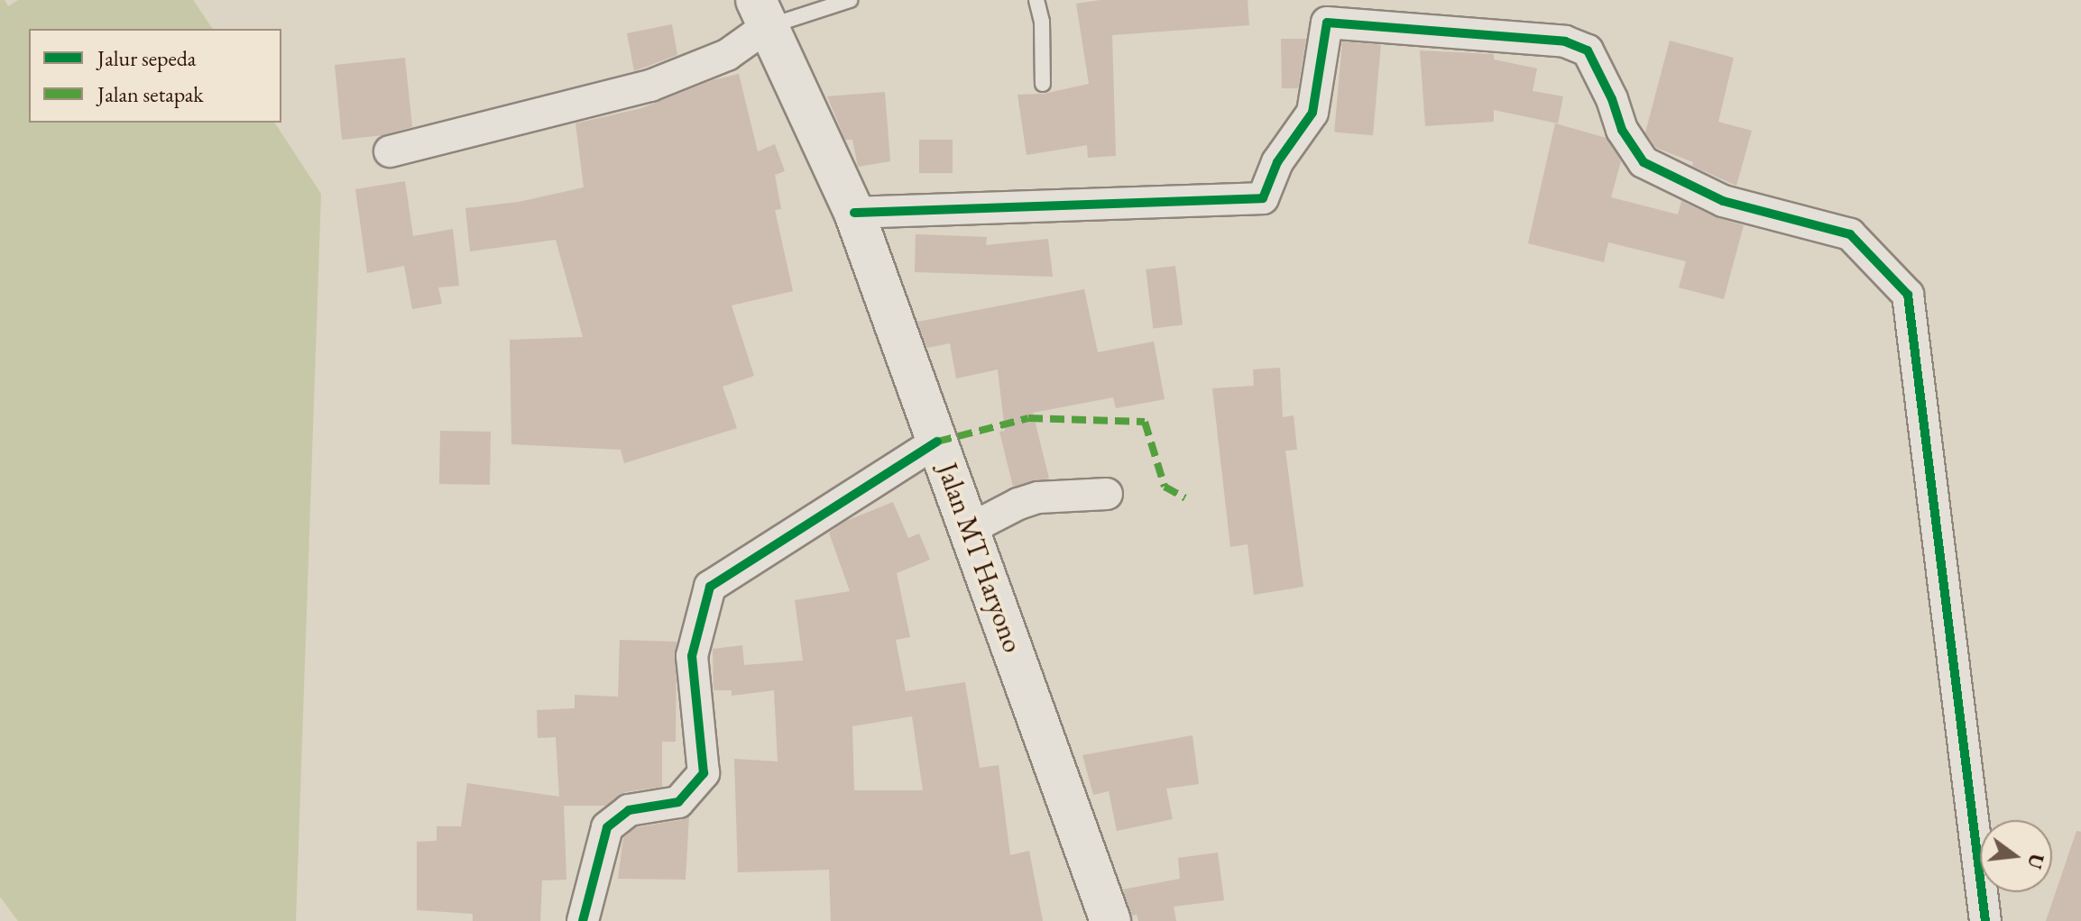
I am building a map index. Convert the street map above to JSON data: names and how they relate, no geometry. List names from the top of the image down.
{
  "streets": {
    "main road": ["Jalan MT Haryono"]
  },
  "legend": ["Jalur sepeda", "Jalan setapak"],
  "north": "right"
}
